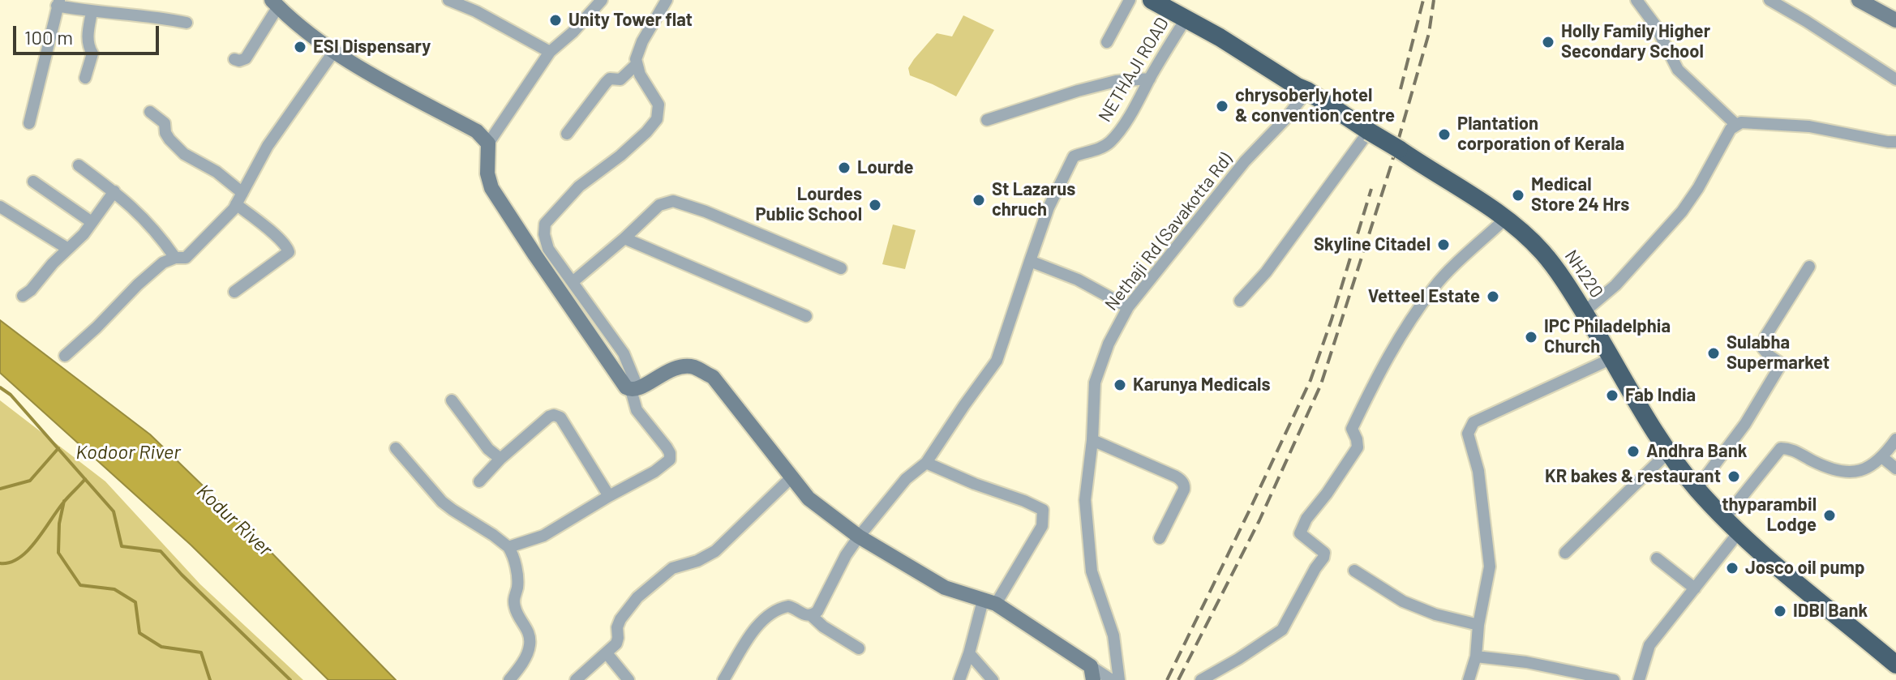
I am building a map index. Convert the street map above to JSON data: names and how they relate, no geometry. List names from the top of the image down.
{
  "streets": {
    "highway": ["NH220"],
    "street": ["NETHAJI ROAD", "Nethaji Rd (Savakotta Rd)"]
  },
  "crossings": [
    ["NETHAJI ROAD", "NH220"],
    ["Nethaji Rd (Savakotta Rd)", "NH220"]
  ],
  "water": ["Kodoor River", "Kodur River"],
  "places": [
    "Unity Tower flat",
    "Holly Family Higher Secondary School",
    "ESI Dispensary",
    "chrysoberly hotel & convention centre",
    "Plantation corporation of Kerala",
    "Lourde",
    "Medical Store 24 Hrs",
    "St Lazarus chruch",
    "Lourdes Public School",
    "Skyline Citadel",
    "Vetteel Estate",
    "IPC Philadelphia Church",
    "Sulabha Supermarket",
    "Karunya Medicals",
    "Fab India",
    "Andhra Bank",
    "KR bakes & restaurant",
    "thyparambil Lodge",
    "Josco oil pump",
    "IDBI Bank"
  ],
  "scale_bar": "100 m"
}
